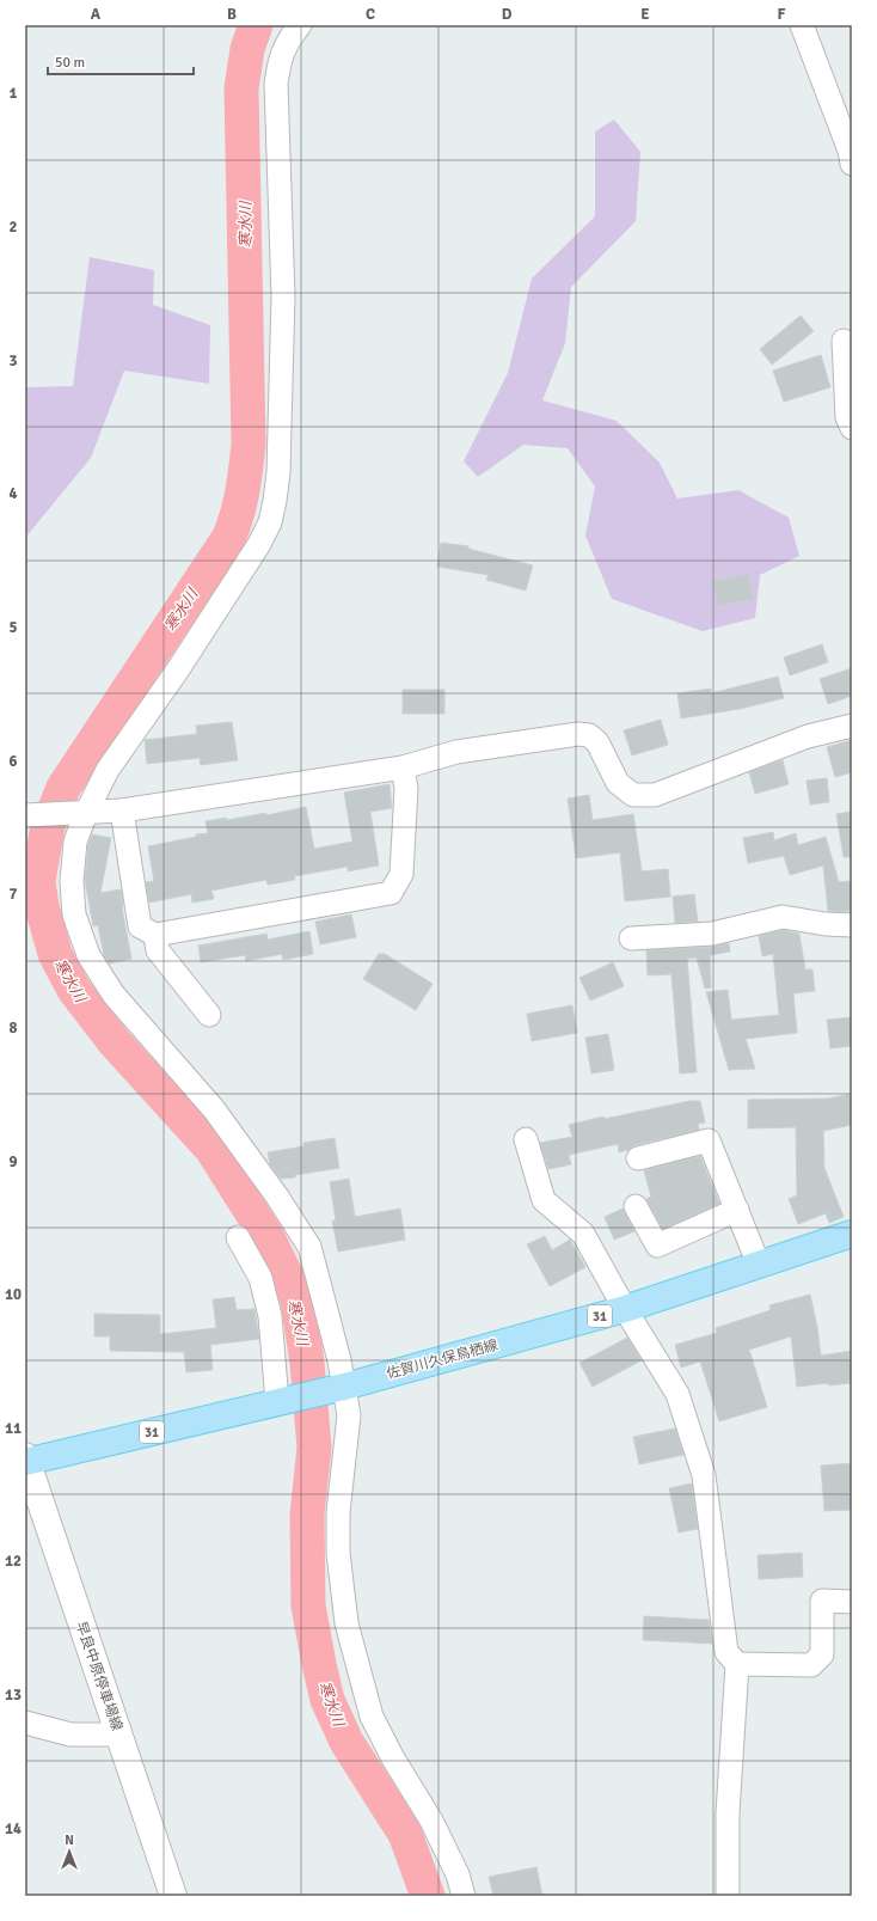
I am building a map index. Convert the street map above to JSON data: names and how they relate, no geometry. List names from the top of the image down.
{
  "streets": {
    "main road": ["31", "佐賀川久保鳥栖線", "早良中原停車場線"]
  },
  "crossings": [
    ["佐賀川久保鳥栖線", "早良中原停車場線"]
  ],
  "water": ["寒水川"],
  "scale_bar": "50 m",
  "north": "top",
  "grid": {
    "columns": [
      "A",
      "B",
      "C",
      "D",
      "E",
      "F"
    ],
    "rows": [
      "1",
      "2",
      "3",
      "4",
      "5",
      "6",
      "7",
      "8",
      "9",
      "10",
      "11",
      "12",
      "13",
      "14"
    ]
  }
}
